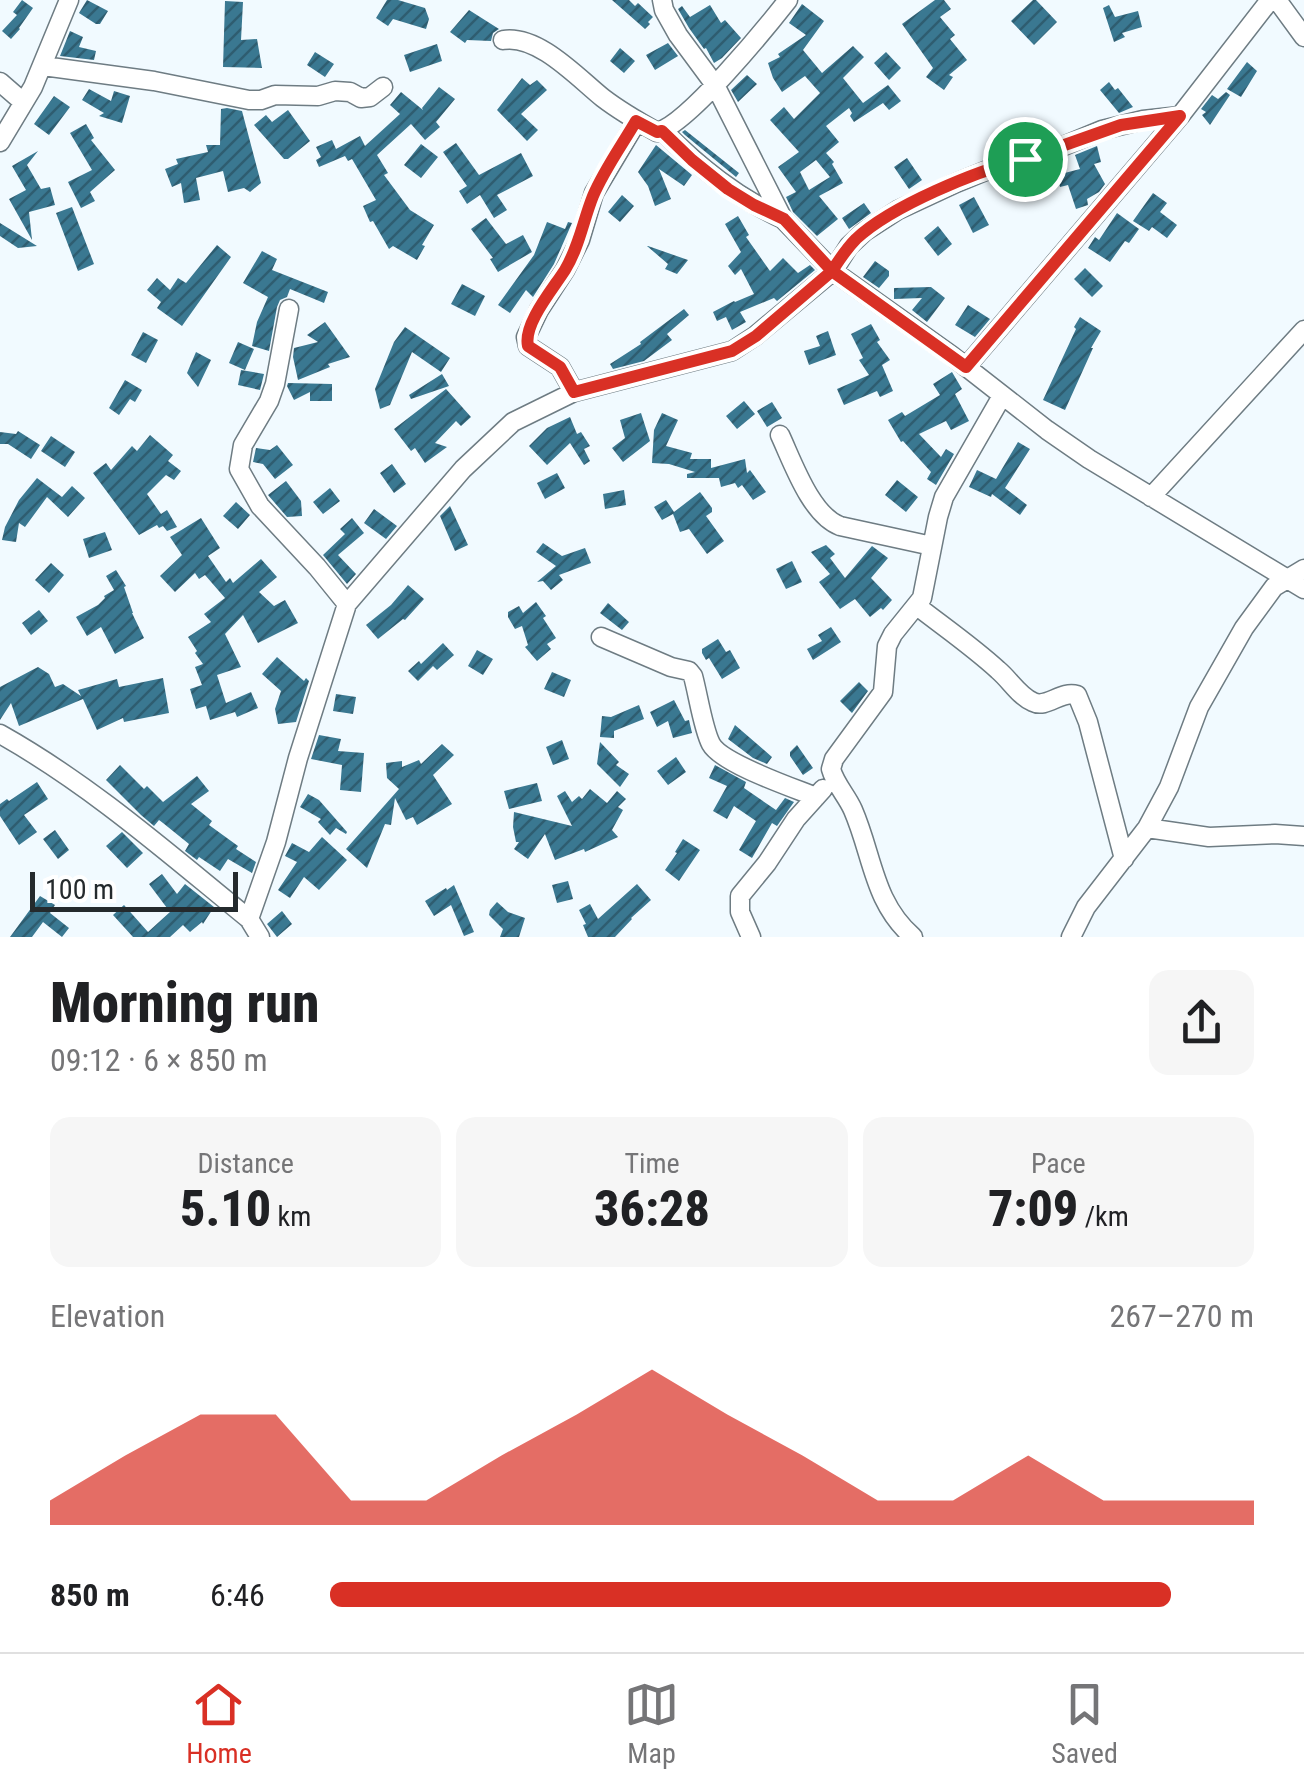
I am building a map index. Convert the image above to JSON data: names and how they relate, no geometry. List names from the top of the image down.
{
  "scale_bar": "100 m",
  "page": {
    "scale": "100 m",
    "heading": ["Morning run", "09:12 · 6 × 850 m"],
    "stats": [
      ["Distance", "5.10 km"],
      ["Time", "36:28"],
      ["Pace", "7:09 /km"]
    ],
    "chart": ["Elevation", "267–270 m"],
    "list": [
      {
        "name": "850 m",
        "note": "6:46"
      }
    ],
    "tabs": ["Home", "Map", "Saved"]
  }
}
